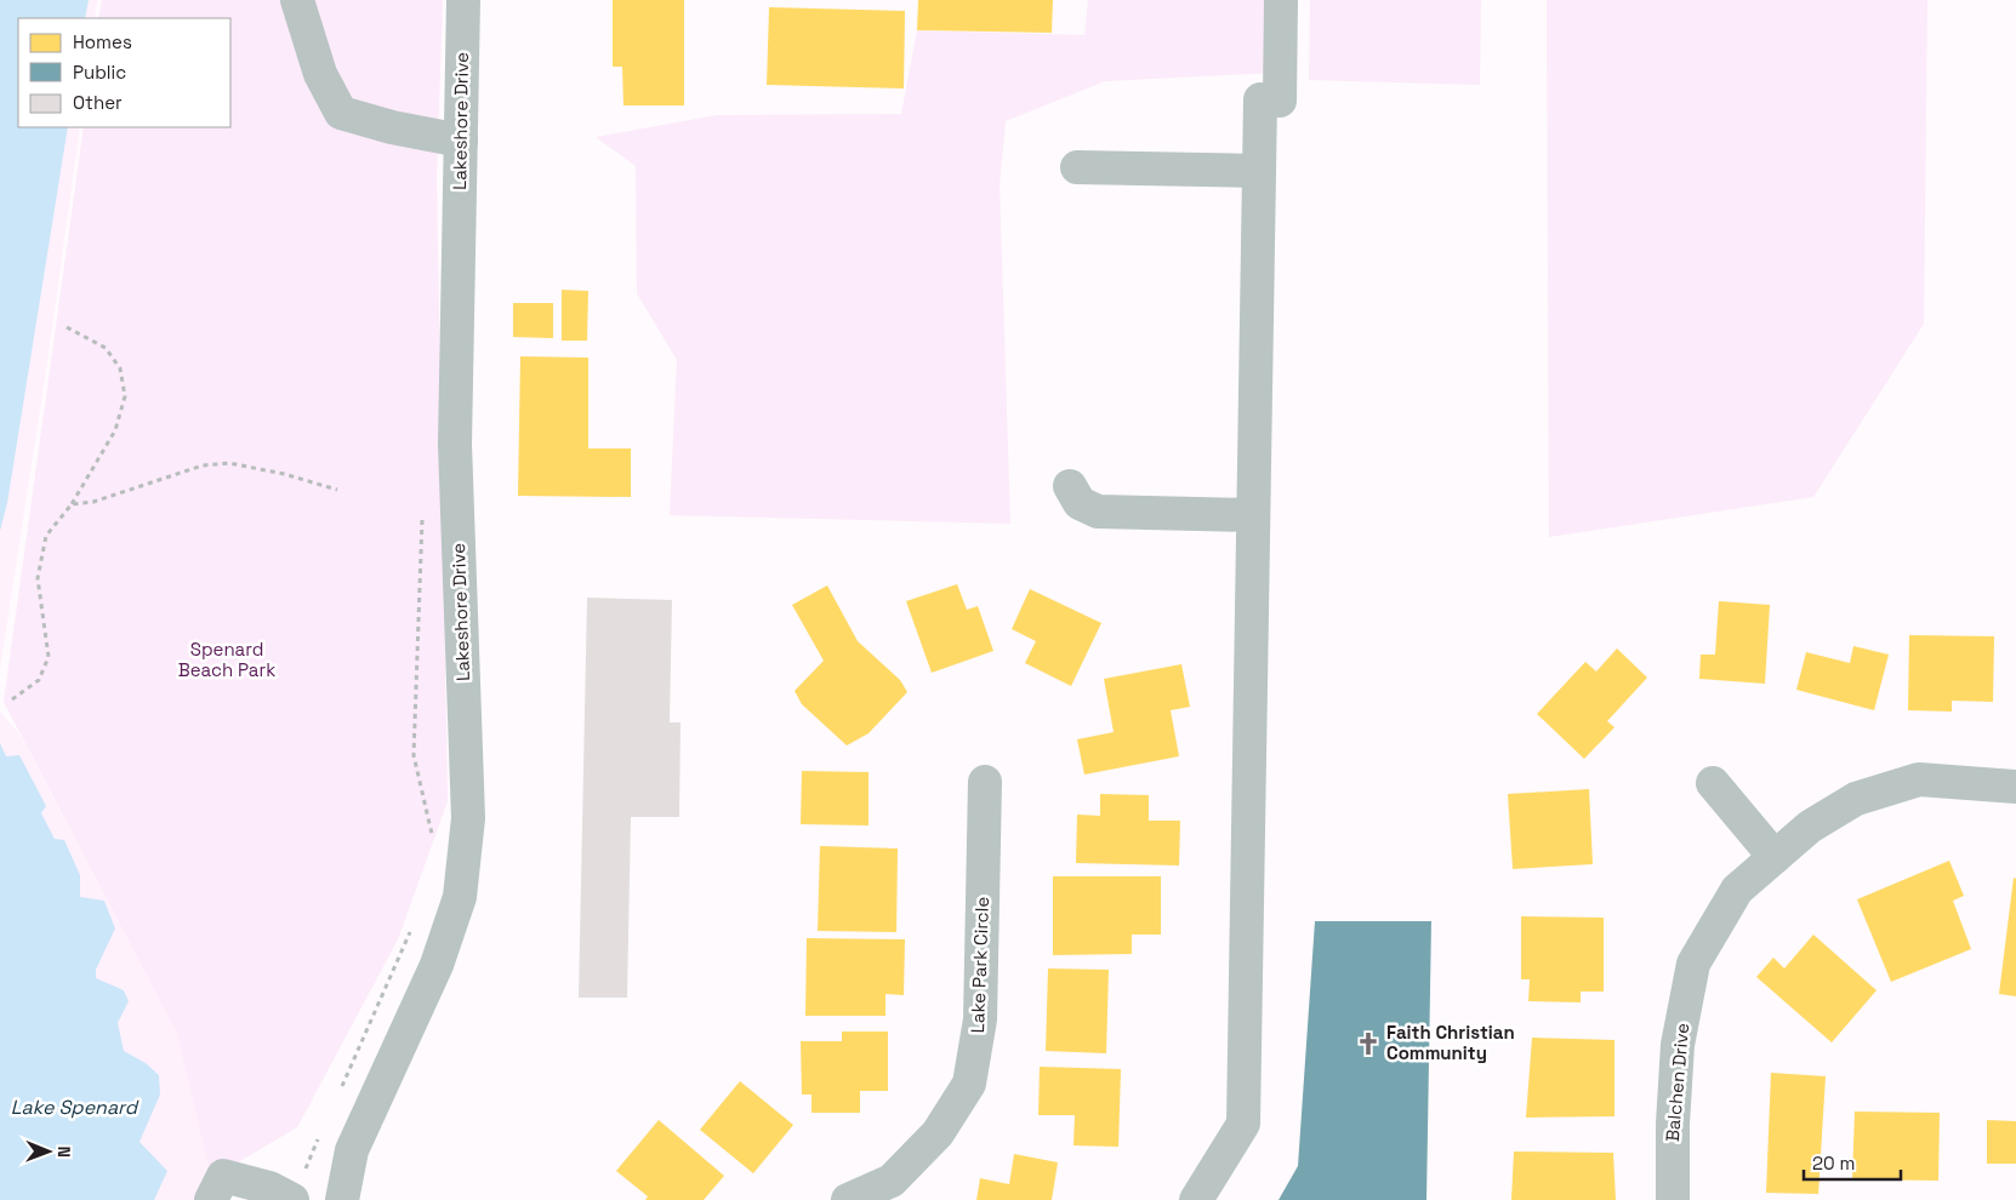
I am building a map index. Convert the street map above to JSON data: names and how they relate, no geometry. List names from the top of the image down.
{
  "streets": {
    "street": ["Lakeshore Drive", "Lake Park Circle", "Balchen Drive"]
  },
  "water": ["Lake Spenard"],
  "parks": ["Spenard Beach Park"],
  "places": {
    "church": ["Faith Christian Community"]
  },
  "legend": ["Homes", "Public", "Other"],
  "scale_bar": "20 m",
  "north": "right"
}
